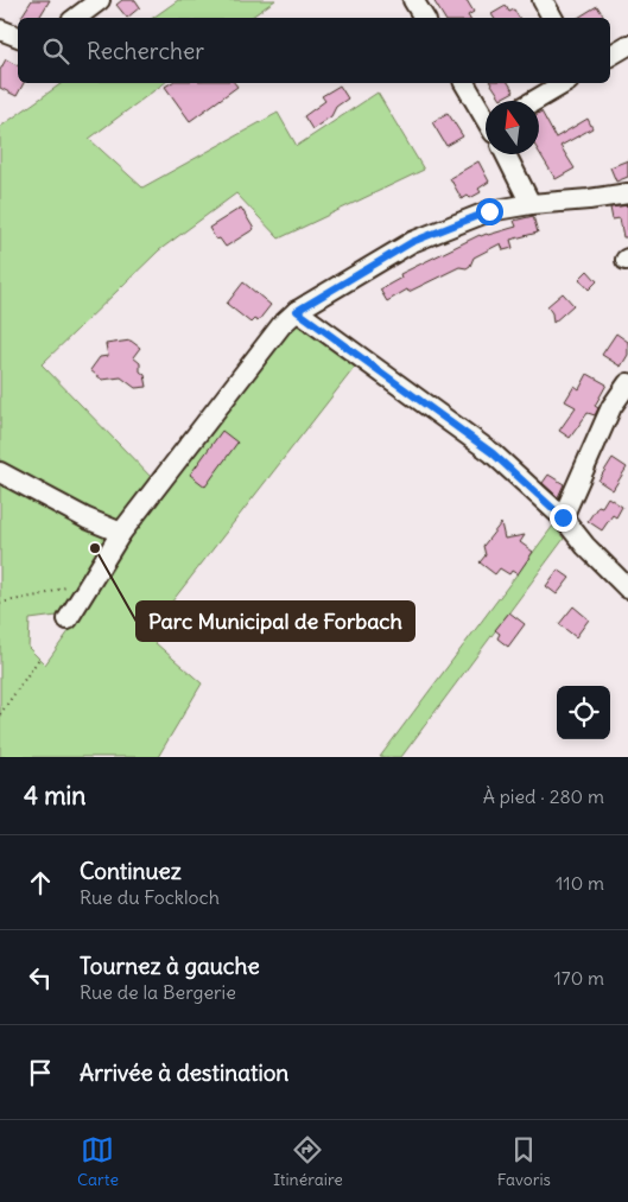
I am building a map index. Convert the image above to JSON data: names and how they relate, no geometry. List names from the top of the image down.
{
  "places": ["Parc Municipal de Forbach"],
  "north": "top",
  "page": {
    "search": "Rechercher",
    "heading": ["4 min", "À pied · 280 m"],
    "list": [
      ["Continuez", "Rue du Fockloch", "110 m"],
      ["Tournez à gauche", "Rue de la Bergerie", "170 m"],
      "Arrivée à destination"
    ],
    "nav": ["Carte", "Itinéraire", "Favoris"]
  }
}
